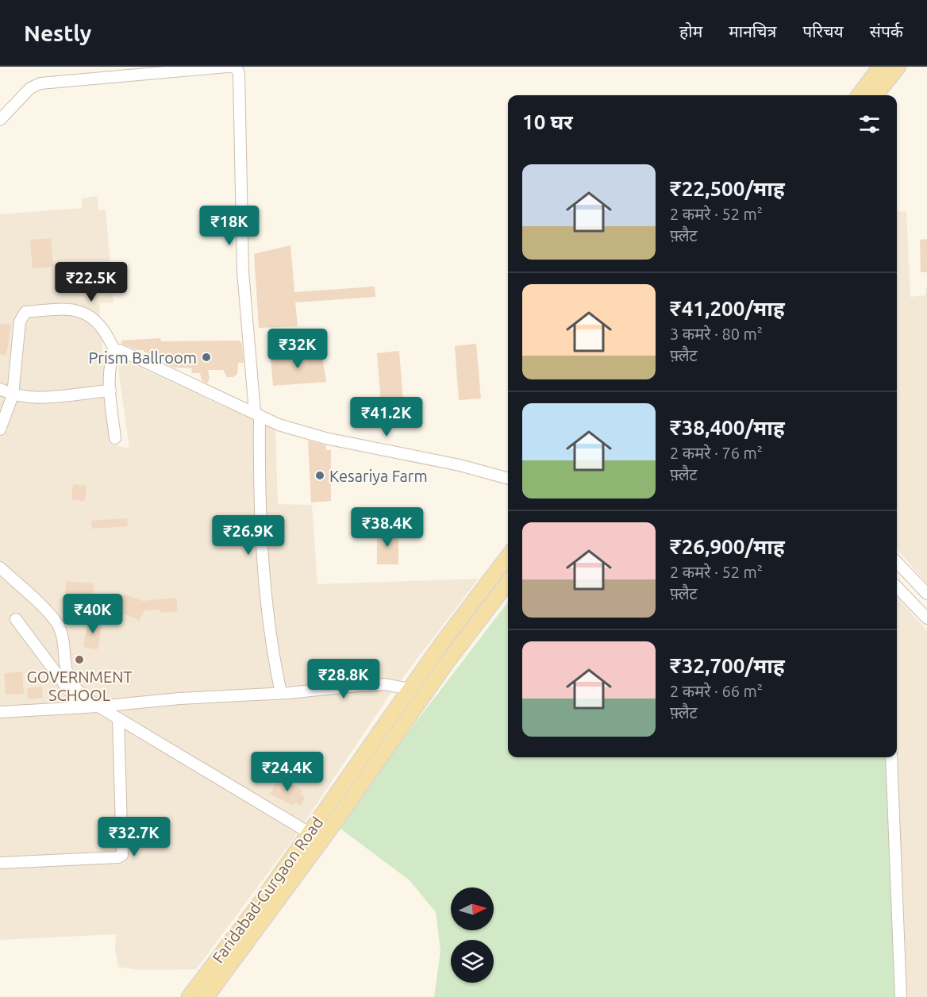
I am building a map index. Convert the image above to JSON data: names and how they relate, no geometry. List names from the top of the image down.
{
  "streets": {
    "main road": ["Faridabad-Gurgaon Road"]
  },
  "places": ["Prism Ballroom", "Kesariya Farm", "GOVERNMENT SCHOOL"],
  "north": "right",
  "page": {
    "header": "Nestly",
    "nav": [
      "होम",
      "मानचित्र",
      "परिचय",
      "संपर्क"
    ],
    "heading": "10 घर",
    "list": [
      {
        "name": "₹22,500/माह",
        "note": "2 कमरे · 52 m² · फ़्लैट"
      },
      {
        "name": "₹41,200/माह",
        "note": "3 कमरे · 80 m² · फ़्लैट"
      },
      {
        "name": "₹38,400/माह",
        "note": "2 कमरे · 76 m² · फ़्लैट"
      },
      {
        "name": "₹26,900/माह",
        "note": "2 कमरे · 52 m² · फ़्लैट"
      },
      {
        "name": "₹32,700/माह",
        "note": "2 कमरे · 66 m² · फ़्लैट"
      }
    ],
    "price": [
      "₹18K",
      "₹22.5K",
      "₹32K",
      "₹41.2K",
      "₹38.4K",
      "₹26.9K",
      "₹40K",
      "₹28.8K",
      "₹24.4K",
      "₹32.7K"
    ]
  }
}
